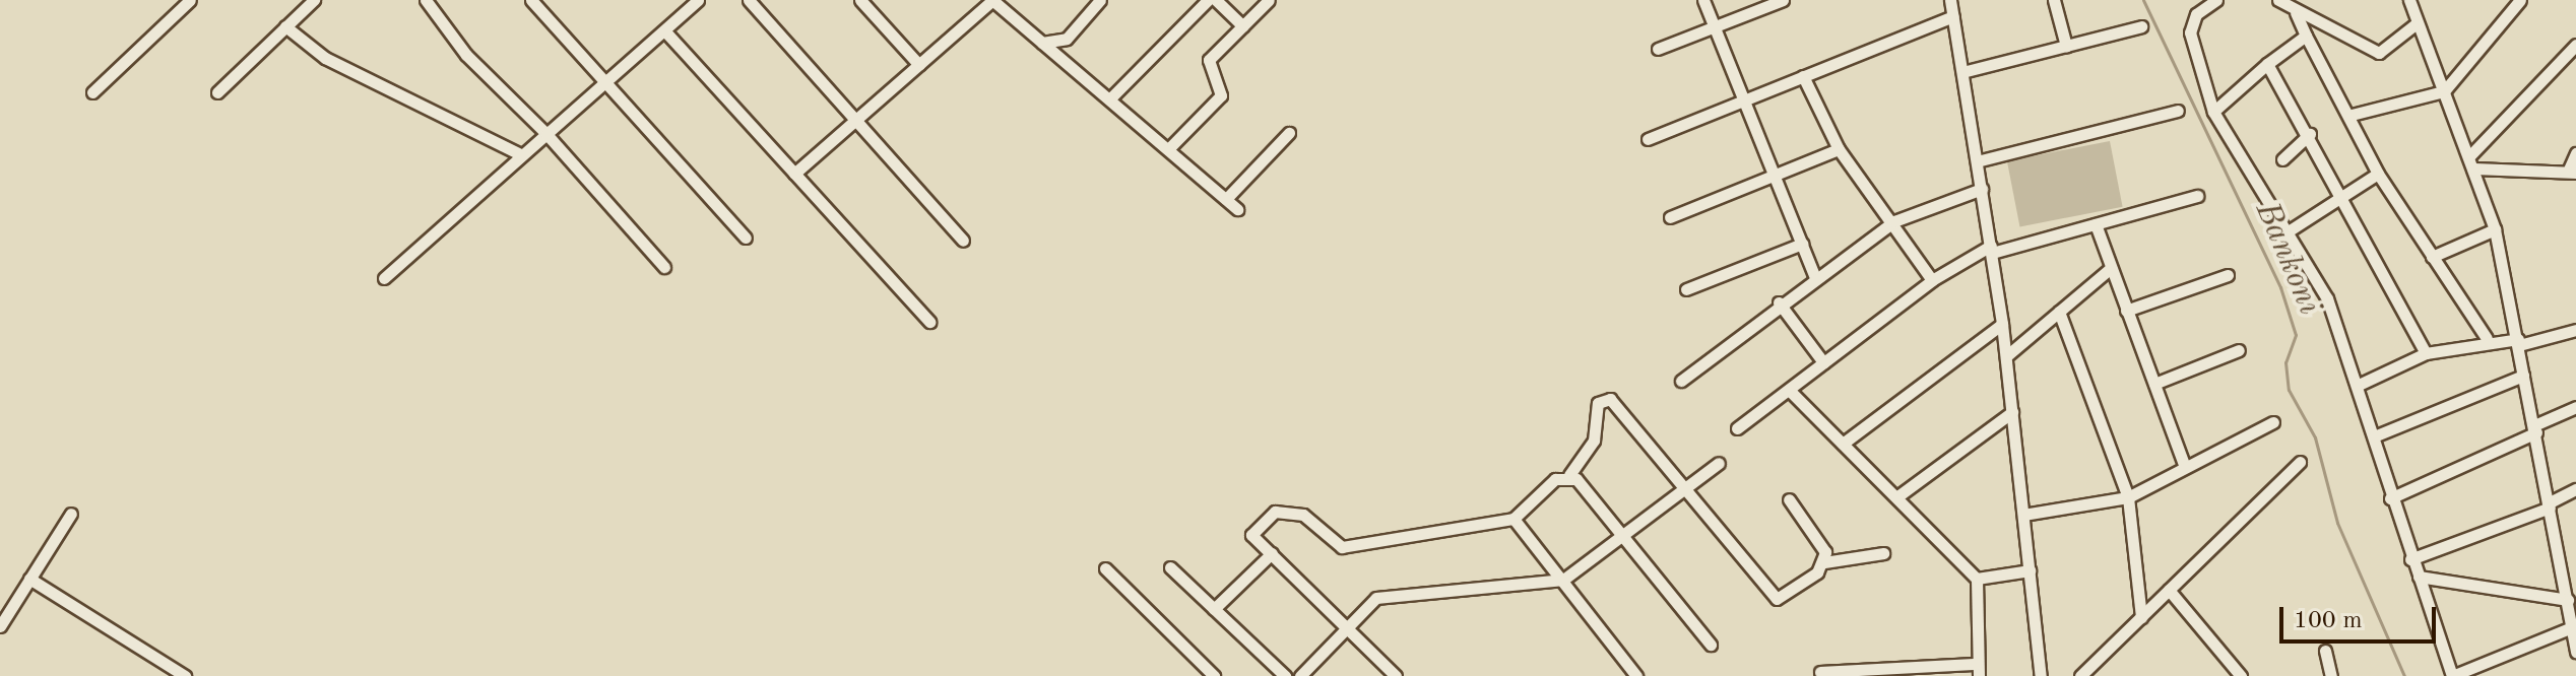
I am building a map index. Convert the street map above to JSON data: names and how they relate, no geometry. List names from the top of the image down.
{
  "water": ["Bankoni"],
  "scale_bar": "100 m"
}
